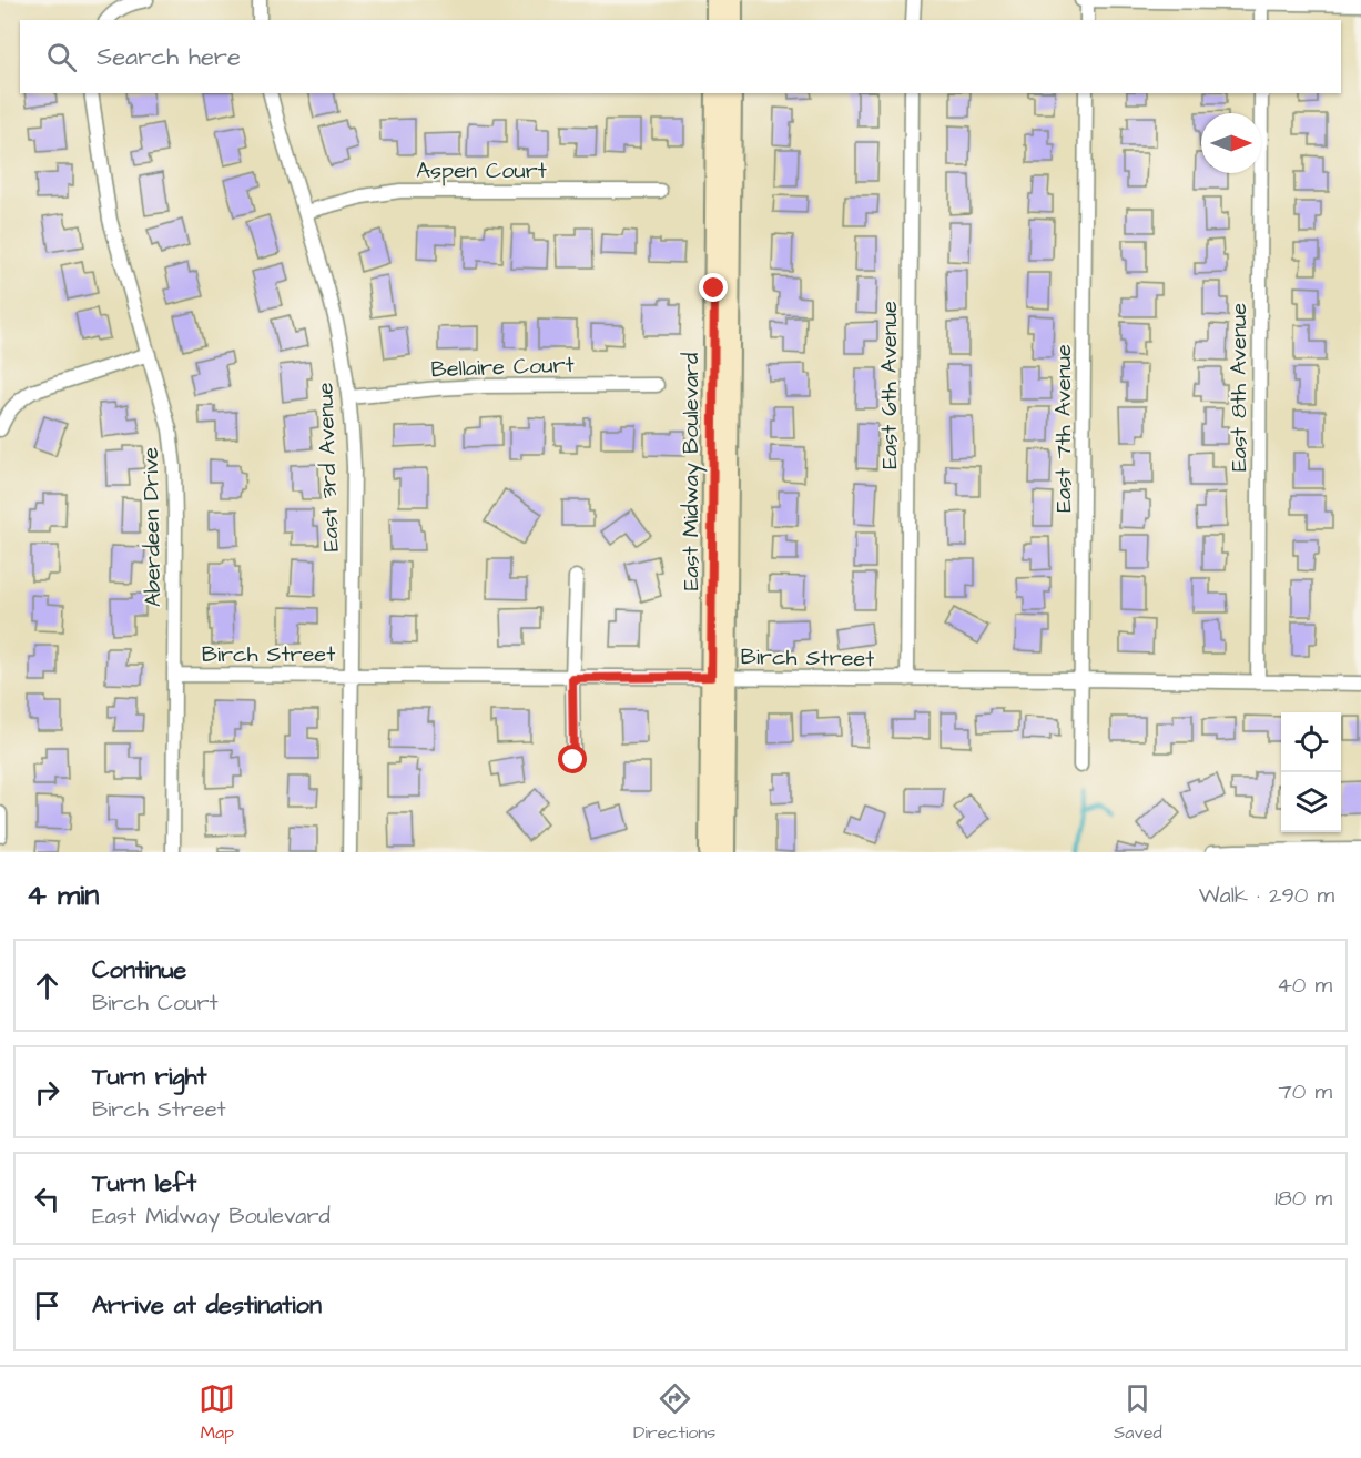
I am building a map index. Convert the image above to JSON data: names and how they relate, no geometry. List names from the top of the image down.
{
  "streets": {
    "main road": ["East Midway Boulevard"],
    "street": [
      "Aspen Court",
      "Bellaire Court",
      "East 6th Avenue",
      "East 8th Avenue",
      "East 7th Avenue",
      "East 3rd Avenue",
      "Aberdeen Drive",
      "Birch Street"
    ]
  },
  "crossings": [
    ["Aspen Court", "East 3rd Avenue"],
    ["Bellaire Court", "East 3rd Avenue"],
    ["East 6th Avenue", "Birch Street"],
    ["East 8th Avenue", "Birch Street"],
    ["East 7th Avenue", "Birch Street"],
    ["East 3rd Avenue", "Birch Street"],
    ["East Midway Boulevard", "Birch Street"],
    ["Aberdeen Drive", "Birch Street"]
  ],
  "north": "right",
  "page": {
    "search": "Search here",
    "heading": ["4 min", "Walk · 290 m"],
    "list": [
      ["Continue", "Birch Court", "40 m"],
      ["Turn right", "Birch Street", "70 m"],
      ["Turn left", "East Midway Boulevard", "180 m"],
      "Arrive at destination"
    ],
    "nav": ["Map", "Directions", "Saved"]
  }
}
